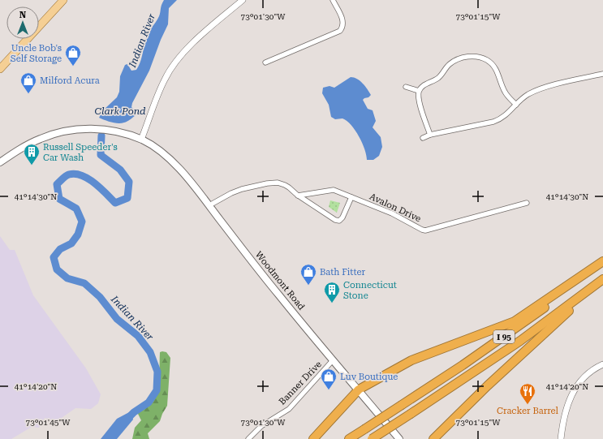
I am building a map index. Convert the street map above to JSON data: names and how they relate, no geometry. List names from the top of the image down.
{
  "streets": {
    "highway": ["I 95"],
    "main road": ["Woodmont Road"],
    "street": ["Avalon Drive", "Banner Drive"]
  },
  "crossings": [
    ["Woodmont Road", "Banner Drive"]
  ],
  "water": ["Indian River", "Clark Pond"],
  "places": {
    "shop": [
      "Uncle Bob's Self Storage",
      "Milford Acura",
      "Bath Fitter",
      "Luv Boutique"
    ],
    "building": ["Russell Speeder's Car Wash", "Connecticut Stone"],
    "restaurant": ["Cracker Barrel"]
  },
  "north": "top",
  "coordinates": [
    "73°01'30\"W",
    "73°01'15\"W",
    "41°14'30\"N",
    "41°14'20\"N",
    "73°01'45\"W"
  ]
}
